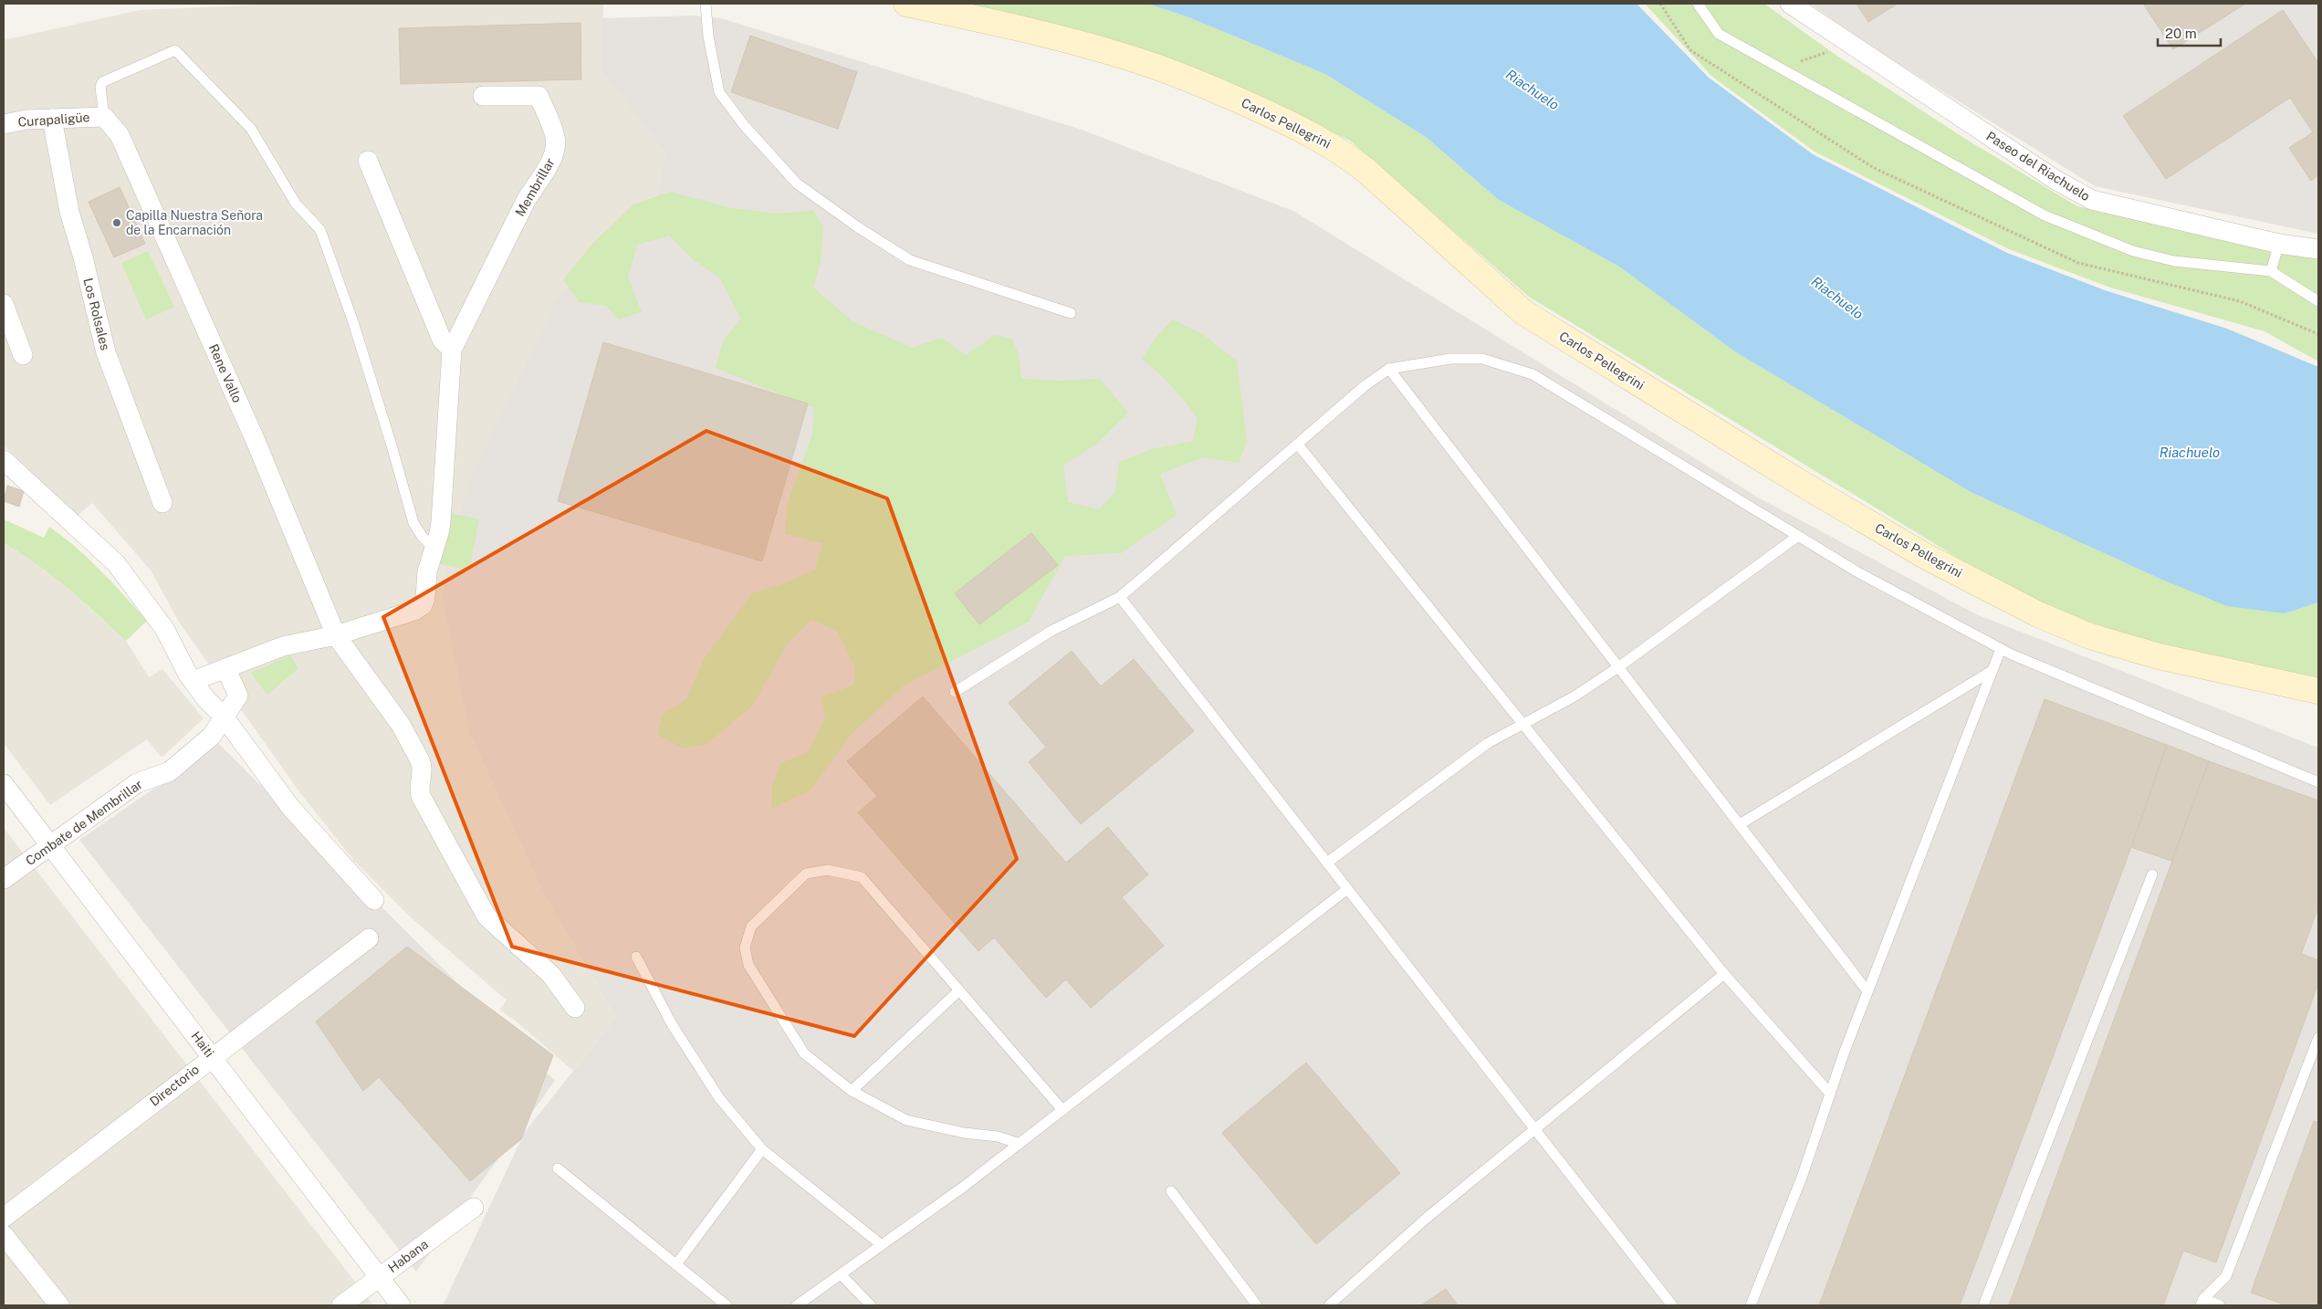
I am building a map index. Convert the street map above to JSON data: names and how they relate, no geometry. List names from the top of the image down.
{
  "streets": {
    "street": [
      "Curapaligüe",
      "Carlos Pellegrini",
      "Paseo del Riachuelo",
      "Membrillar",
      "Los Rolsales",
      "Rene Vallo",
      "Combate de Membrillar",
      "Haiti",
      "Directorio",
      "Habana"
    ]
  },
  "crossings": [
    ["Curapaligüe", "Los Rolsales"],
    ["Curapaligüe", "Rene Vallo"],
    ["Combate de Membrillar", "Haiti"],
    ["Haiti", "Directorio"],
    ["Haiti", "Habana"]
  ],
  "water": ["Riachuelo"],
  "places": ["Capilla Nuestra Señora de la Encarnación"],
  "scale_bar": "20 m"
}
